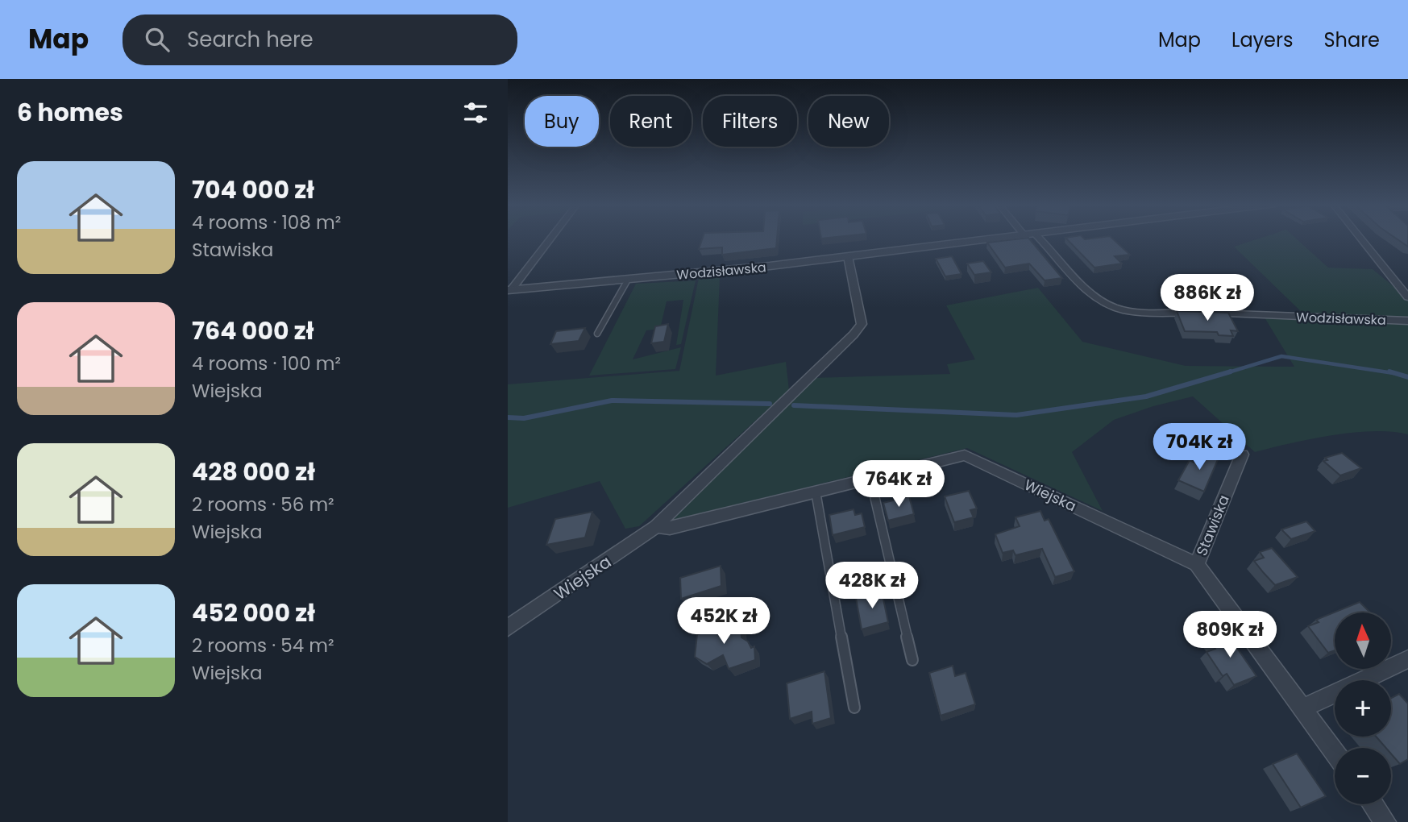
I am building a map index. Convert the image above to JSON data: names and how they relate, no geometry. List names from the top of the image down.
{
  "streets": {
    "street": ["Wodzisławska", "Wiejska", "Stawiska"]
  },
  "crossings": [
    ["Wodzisławska", "Wiejska"],
    ["Wiejska", "Stawiska"]
  ],
  "north": "top",
  "page": {
    "header": "Map",
    "search": "Search here",
    "nav": ["Map", "Layers", "Share"],
    "heading": "6 homes",
    "chip": [
      "Buy",
      "Rent",
      "Filters",
      "New"
    ],
    "list": [
      {
        "name": "704 000 zł",
        "note": "4 rooms · 108 m² · Stawiska"
      },
      {
        "name": "764 000 zł",
        "note": "4 rooms · 100 m² · Wiejska"
      },
      {
        "name": "428 000 zł",
        "note": "2 rooms · 56 m² · Wiejska"
      },
      {
        "name": "452 000 zł",
        "note": "2 rooms · 54 m² · Wiejska"
      }
    ],
    "price": [
      "886K zł",
      "704K zł",
      "764K zł",
      "428K zł",
      "452K zł",
      "809K zł"
    ],
    "map_buttons": ["+", "−"]
  }
}
